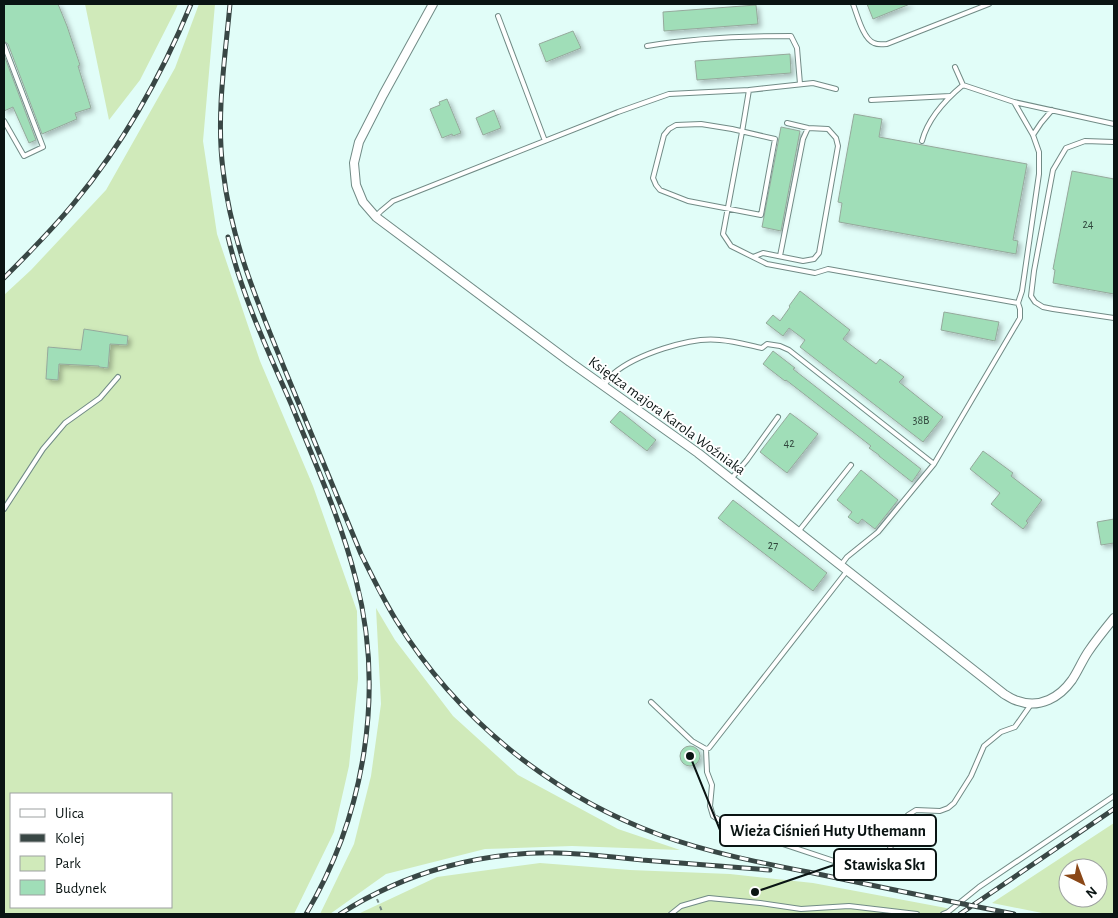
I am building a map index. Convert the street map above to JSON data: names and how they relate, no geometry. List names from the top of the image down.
{
  "streets": {
    "street": ["Księdza majora Karola Woźniaka"]
  },
  "places": ["Wieża Ciśnień Huty Uthemann", "Stawiska Sk1"],
  "house_numbers": [
    "24",
    "38B",
    "42",
    "27"
  ],
  "legend": [
    "Ulica",
    "Kolej",
    "Park",
    "Budynek"
  ],
  "north": "bottom right"
}
